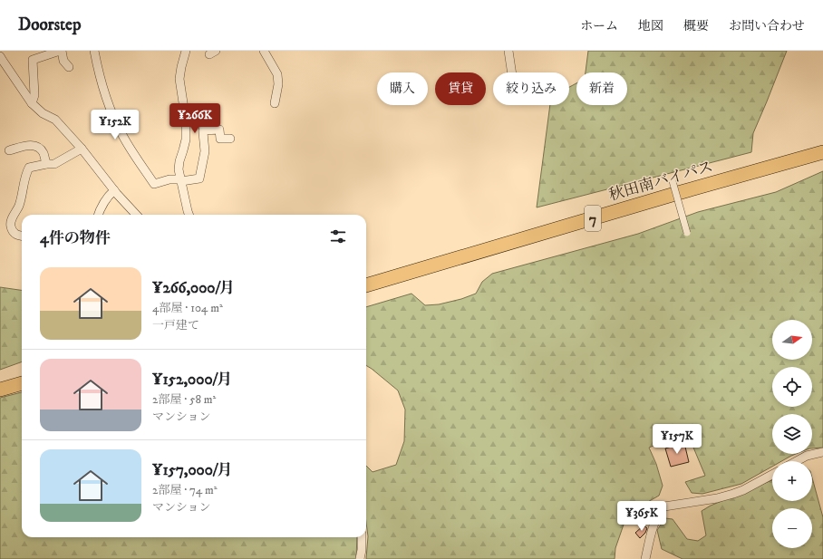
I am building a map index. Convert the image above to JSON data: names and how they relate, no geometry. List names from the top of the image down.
{
  "streets": {
    "highway": ["秋田南バイパス", "7"]
  },
  "north": "right",
  "page": {
    "header": "Doorstep",
    "nav": [
      "ホーム",
      "地図",
      "概要",
      "お問い合わせ"
    ],
    "chip": [
      "購入",
      "賃貸",
      "絞り込み",
      "新着"
    ],
    "price": [
      "¥266K",
      "¥152K",
      "¥157K",
      "¥365K"
    ],
    "heading": "4件の物件",
    "list": [
      {
        "name": "¥266,000/月",
        "note": "4部屋 · 104 m² · 一戸建て"
      },
      {
        "name": "¥152,000/月",
        "note": "2部屋 · 58 m² · マンション"
      },
      {
        "name": "¥157,000/月",
        "note": "2部屋 · 74 m² · マンション"
      }
    ],
    "map_buttons": ["+", "−"]
  }
}
